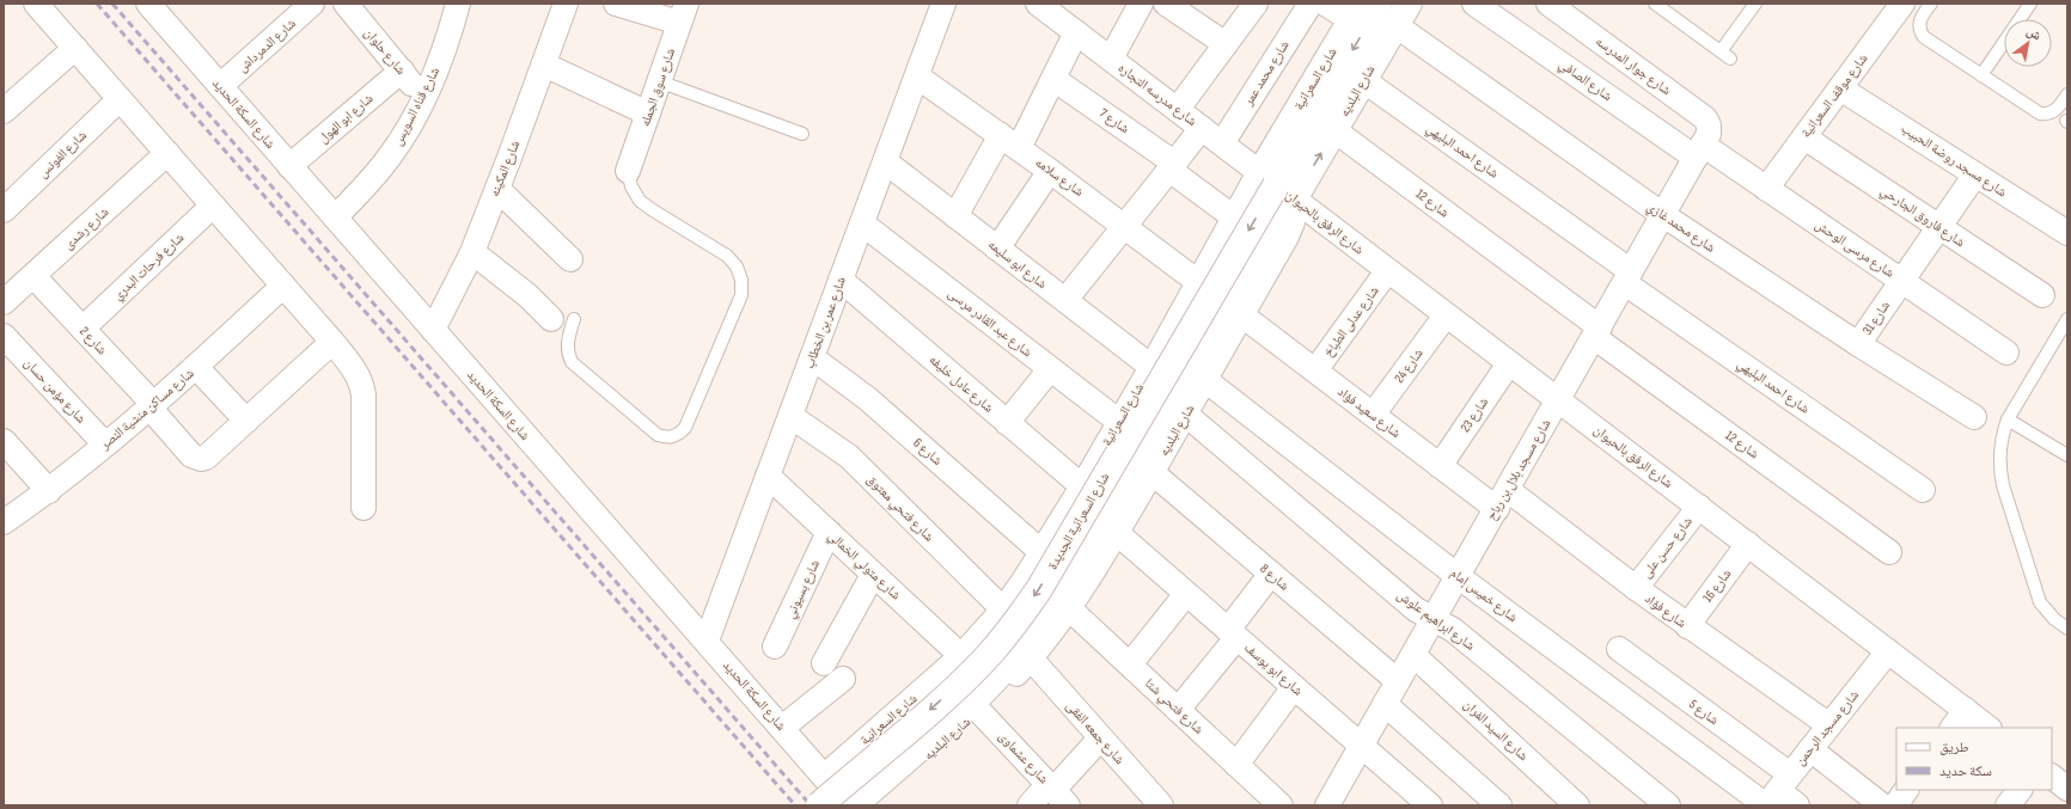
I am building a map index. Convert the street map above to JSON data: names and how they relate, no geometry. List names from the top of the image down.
{
  "streets": {
    "street": [
      "شارع الدمرداش",
      "شارع حلوان",
      "شارع جوار المدرسه",
      "شارع محمد عمر",
      "شارع السعرانية",
      "شارع الصافي",
      "شارع سوق الجمله",
      "شارع البلديه",
      "شارع مدرسه التجاره",
      "شارع موقف السعرانية",
      "شارع قناه السويس",
      "شارع السكة الحديد",
      "شارع ابو الهول",
      "شارع 7",
      "شارع احمد البليهي",
      "شارع الفونس",
      "شارع مسجد روضة الحبيب",
      "شارع المكينه",
      "شارع سلامه",
      "شارع 12",
      "شارع فاروق الجارحي",
      "شارع الرفق بالحيوان",
      "شارع محمد غازي",
      "شارع رشدى",
      "شارع مرسى الوحش",
      "شارع ابو سليمه",
      "شارع فرحات البدري",
      "شارع 31",
      "شارع عدلى الطباخ",
      "شارع عمر بن الخطاب",
      "شارع عبد القادر مرسى",
      "شارع 2",
      "شارع 24",
      "شارع عادل خليفه",
      "شارع مؤمن حسان",
      "شارع مساكن منشية النصر",
      "شارع سعيد فؤاد",
      "شارع 23",
      "شارع 6",
      "شارع مسجد بلال بن رباح",
      "شارع فتحي معتوق",
      "شارع السعرانية الجديدة",
      "شارع حسن على",
      "شارع متولي الخمالي",
      "شارع 8",
      "شارع 16",
      "شارع بسيوني",
      "شارع خميس إمام",
      "شارع فؤاد",
      "شارع ابراهيم علوش",
      "شارع ابو يوسف",
      "شارع فتحي شتا",
      "شارع 5",
      "شارع مسجد الرحمن",
      "شارع السيد الفران",
      "شارع جمعه الفقى",
      "شارع عشماوى"
    ]
  },
  "crossings": [
    ["شارع الدمرداش", "شارع السكة الحديد"],
    ["شارع حلوان", "شارع قناه السويس"],
    ["شارع حلوان", "شارع ابو الهول"],
    ["شارع جوار المدرسه", "شارع الصافي"],
    ["شارع جوار المدرسه", "شارع مرسى الوحش"],
    ["شارع جوار المدرسه", "شارع مسجد بلال بن رباح"],
    ["شارع محمد عمر", "شارع مدرسه التجاره"],
    ["شارع السعرانية", "شارع البلديه"],
    ["شارع السعرانية", "شارع مدرسه التجاره"],
    ["شارع السعرانية", "شارع السكة الحديد"],
    ["شارع السعرانية", "شارع 7"],
    ["شارع السعرانية", "شارع سلامه"],
    ["شارع السعرانية", "شارع الرفق بالحيوان"],
    ["شارع السعرانية", "شارع ابو سليمه"],
    ["شارع السعرانية", "شارع عبد القادر مرسى"],
    ["شارع السعرانية", "شارع عادل خليفه"],
    ["شارع السعرانية", "شارع 6"],
    ["شارع السعرانية", "شارع فتحي معتوق"],
    ["شارع السعرانية", "شارع السعرانية الجديدة"],
    ["شارع السعرانية", "شارع متولي الخمالي"],
    ["شارع الصافي", "شارع مرسى الوحش"],
    ["شارع الصافي", "شارع مسجد بلال بن رباح"],
    ["شارع البلديه", "شارع مدرسه التجاره"],
    ["شارع البلديه", "شارع احمد البليهي"],
    ["شارع البلديه", "شارع 12"],
    ["شارع البلديه", "شارع الرفق بالحيوان"],
    ["شارع البلديه", "شارع محمد غازي"],
    ["شارع البلديه", "شارع سعيد فؤاد"],
    ["شارع البلديه", "شارع السعرانية الجديدة"],
    ["شارع البلديه", "شارع 8"],
    ["شارع البلديه", "شارع خميس إمام"],
    ["شارع البلديه", "شارع ابراهيم علوش"],
    ["شارع البلديه", "شارع ابو يوسف"],
    ["شارع البلديه", "شارع فتحي شتا"],
    ["شارع البلديه", "شارع جمعه الفقى"],
    ["شارع البلديه", "شارع عشماوى"],
    ["شارع مدرسه التجاره", "شارع الرفق بالحيوان"],
    ["شارع مدرسه التجاره", "شارع السعرانية الجديدة"],
    ["شارع موقف السعرانية", "شارع مسجد روضة الحبيب"],
    ["شارع موقف السعرانية", "شارع فاروق الجارحي"],
    ["شارع موقف السعرانية", "شارع مرسى الوحش"],
    ["شارع قناه السويس", "شارع السكة الحديد"],
    ["شارع السكة الحديد", "شارع ابو الهول"],
    ["شارع السكة الحديد", "شارع المكينه"],
    ["شارع السكة الحديد", "شارع عمر بن الخطاب"],
    ["شارع احمد البليهي", "شارع مسجد بلال بن رباح"],
    ["شارع مسجد روضة الحبيب", "شارع 31"],
    ["شارع سلامه", "شارع عمر بن الخطاب"],
    ["شارع 12", "شارع مسجد بلال بن رباح"],
    ["شارع فاروق الجارحي", "شارع 31"],
    ["شارع الرفق بالحيوان", "شارع عدلى الطباخ"],
    ["شارع الرفق بالحيوان", "شارع 24"],
    ["شارع الرفق بالحيوان", "شارع 23"],
    ["شارع الرفق بالحيوان", "شارع مسجد بلال بن رباح"],
    ["شارع الرفق بالحيوان", "شارع السعرانية الجديدة"],
    ["شارع الرفق بالحيوان", "شارع حسن على"],
    ["شارع الرفق بالحيوان", "شارع 16"],
    ["شارع الرفق بالحيوان", "شارع مسجد الرحمن"],
    ["شارع محمد غازي", "شارع 31"],
    ["شارع محمد غازي", "شارع مسجد بلال بن رباح"],
    ["شارع رشدى", "شارع 2"],
    ["شارع مرسى الوحش", "شارع 31"],
    ["شارع مرسى الوحش", "شارع مسجد بلال بن رباح"],
    ["شارع ابو سليمه", "شارع عمر بن الخطاب"],
    ["شارع فرحات البدري", "شارع 2"],
    ["شارع عدلى الطباخ", "شارع سعيد فؤاد"],
    ["شارع عمر بن الخطاب", "شارع عبد القادر مرسى"],
    ["شارع عمر بن الخطاب", "شارع عادل خليفه"],
    ["شارع عمر بن الخطاب", "شارع 6"],
    ["شارع عمر بن الخطاب", "شارع فتحي معتوق"],
    ["شارع عمر بن الخطاب", "شارع متولي الخمالي"],
    ["شارع 2", "شارع مساكن منشية النصر"],
    ["شارع 24", "شارع سعيد فؤاد"],
    ["شارع مؤمن حسان", "شارع مساكن منشية النصر"],
    ["شارع سعيد فؤاد", "شارع 23"],
    ["شارع سعيد فؤاد", "شارع مسجد بلال بن رباح"],
    ["شارع سعيد فؤاد", "شارع فؤاد"],
    ["شارع مسجد بلال بن رباح", "شارع 8"],
    ["شارع مسجد بلال بن رباح", "شارع خميس إمام"],
    ["شارع مسجد بلال بن رباح", "شارع فؤاد"],
    ["شارع مسجد بلال بن رباح", "شارع ابراهيم علوش"],
    ["شارع مسجد بلال بن رباح", "شارع ابو يوسف"],
    ["شارع مسجد بلال بن رباح", "شارع السيد الفران"],
    ["شارع حسن على", "شارع فؤاد"],
    ["شارع متولي الخمالي", "شارع بسيوني"],
    ["شارع 16", "شارع فؤاد"],
    ["شارع خميس إمام", "شارع 5"],
    ["شارع خميس إمام", "شارع مسجد الرحمن"],
    ["شارع فؤاد", "شارع مسجد الرحمن"],
    ["شارع 5", "شارع مسجد الرحمن"]
  ],
  "legend": ["طريق", "سكة حديد"],
  "north": "top right"
}
